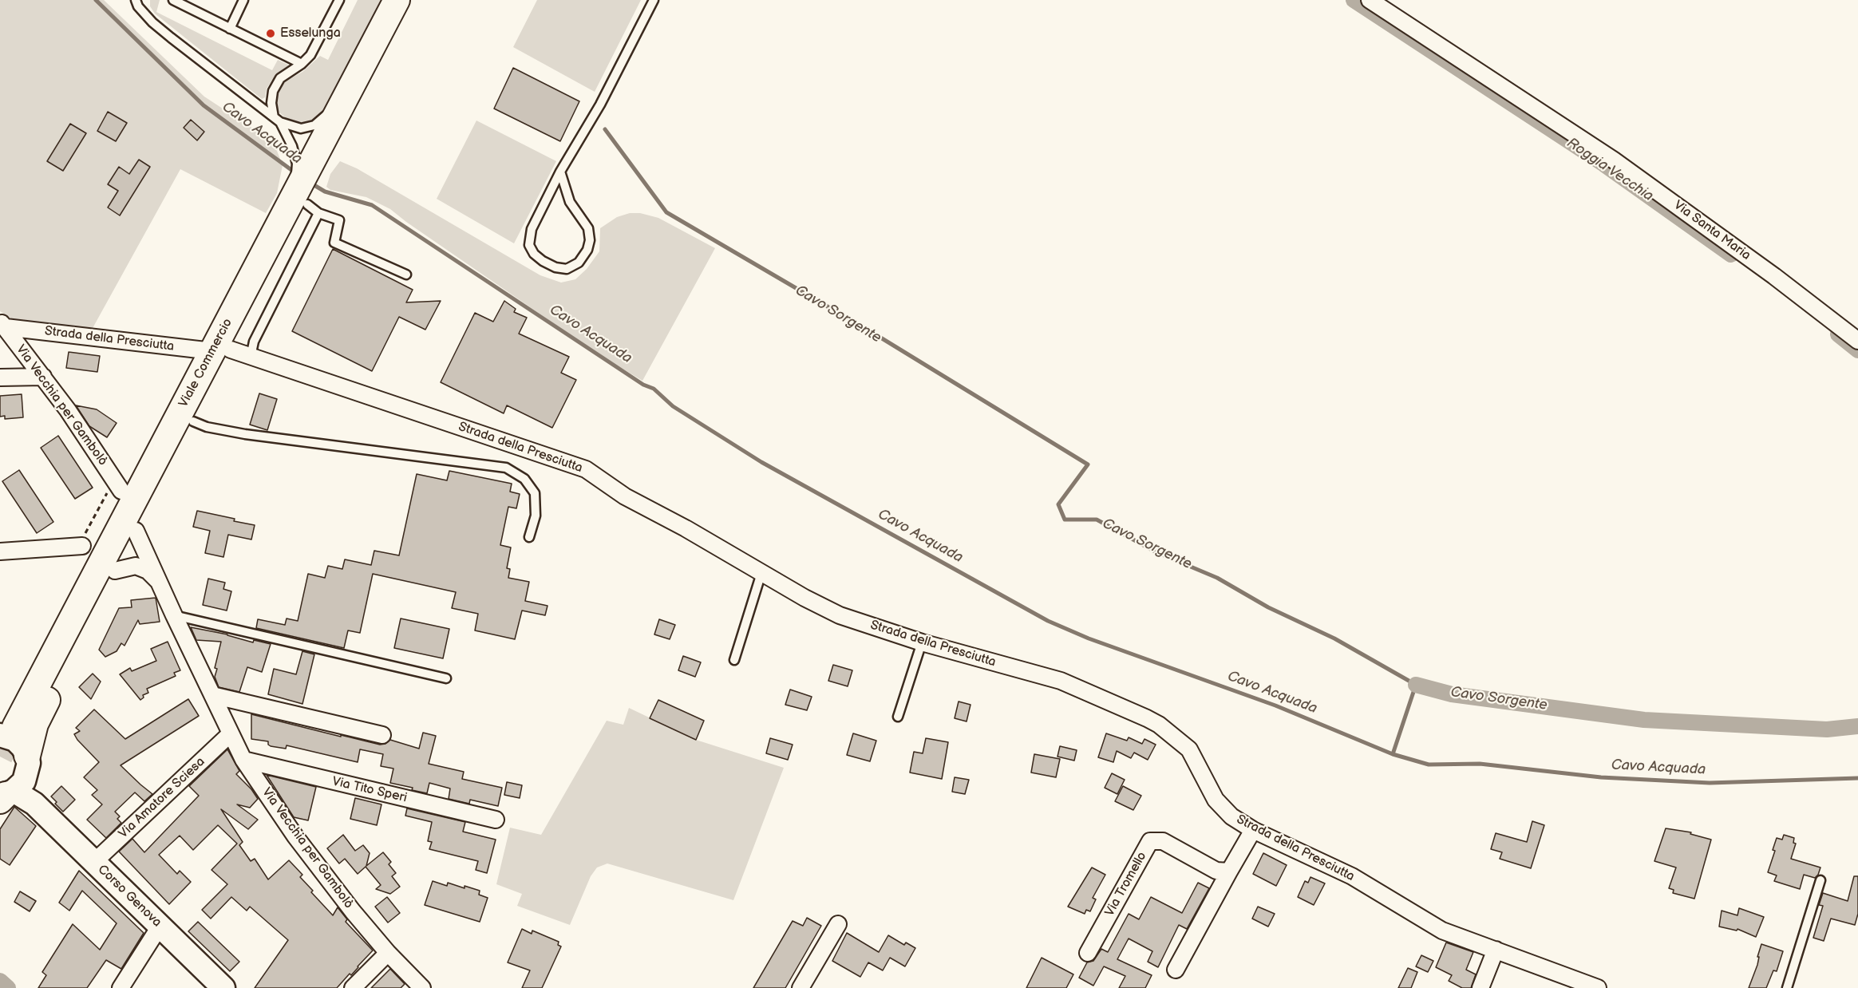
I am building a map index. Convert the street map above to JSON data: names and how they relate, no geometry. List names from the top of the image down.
{
  "streets": {
    "main road": ["Viale Commercio", "Corso Genova"],
    "street": [
      "Via Santa Maria",
      "Strada della Presciutta",
      "Via Vecchia per Gambolò",
      "Via Tito Speri",
      "Via Amatore Sciesa",
      "Via Tromello"
    ]
  },
  "crossings": [
    ["Strada della Presciutta", "Viale Commercio"],
    ["Strada della Presciutta", "Via Vecchia per Gambolò"],
    ["Via Vecchia per Gambolò", "Via Tito Speri"],
    ["Via Vecchia per Gambolò", "Via Amatore Sciesa"],
    ["Via Amatore Sciesa", "Corso Genova"]
  ],
  "water": ["Cavo Acquada", "Roggia Vecchia", "Cavo Sorgente"],
  "places": ["Esselunga"]
}
